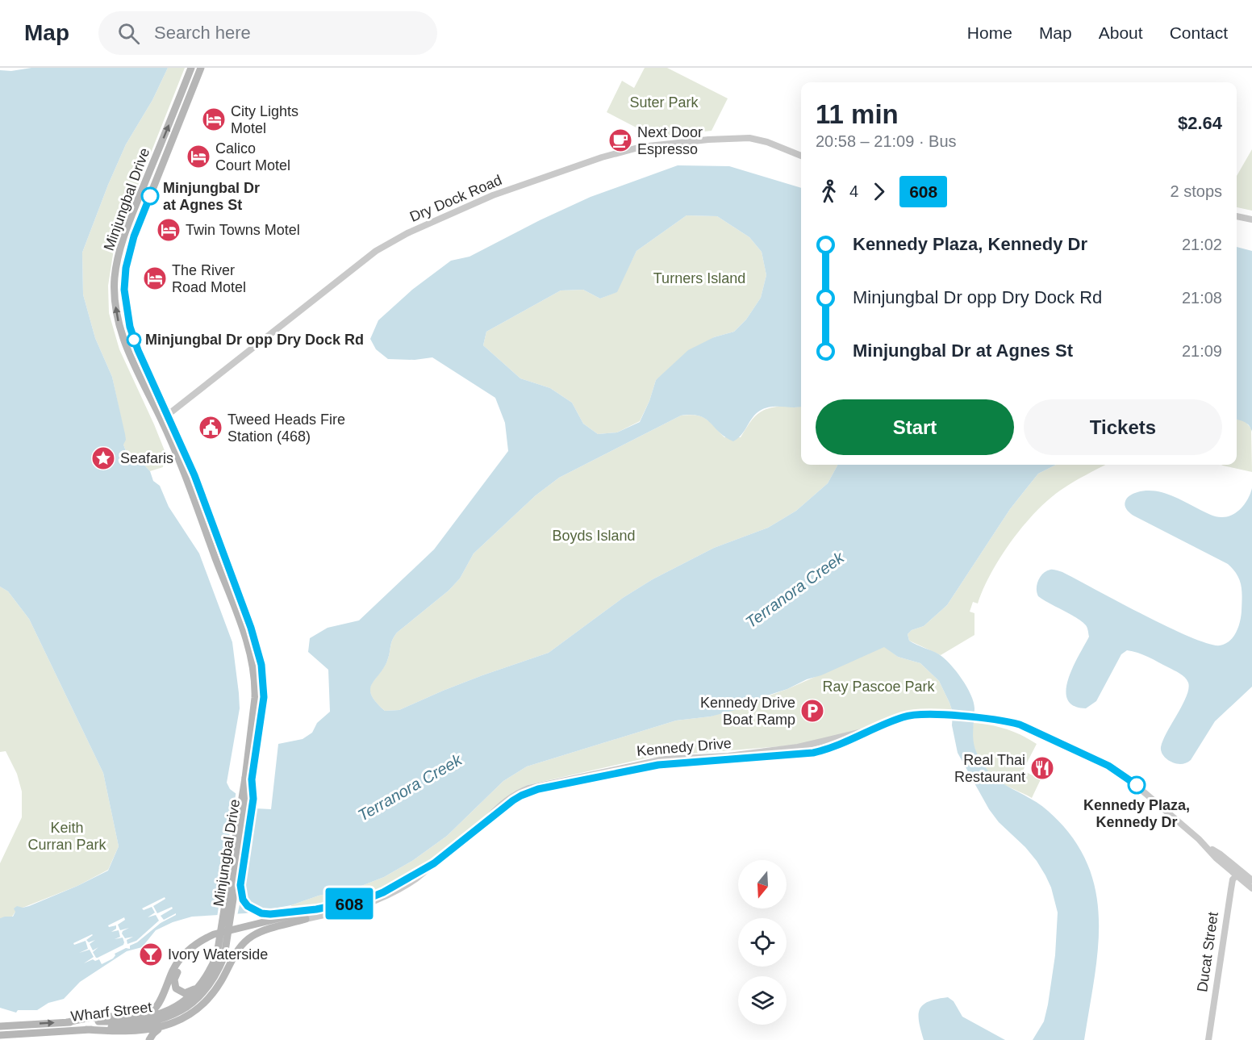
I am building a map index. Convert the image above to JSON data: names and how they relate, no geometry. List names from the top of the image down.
{
  "streets": {
    "main road": ["Minjungbal Drive", "Wharf Street"],
    "street": ["Dry Dock Road", "Kennedy Drive", "Ducat Street"]
  },
  "crossings": [
    ["Dry Dock Road", "Minjungbal Drive"],
    ["Minjungbal Drive", "Wharf Street"],
    ["Kennedy Drive", "Ducat Street"]
  ],
  "water": ["Terranora Creek"],
  "parks": [
    "Suter Park",
    "Turners Island",
    "Boyds Island",
    "Ray Pascoe Park",
    "Keith Curran Park"
  ],
  "places": {
    "hotel": [
      "City Lights Motel",
      "Calico Court Motel",
      "Twin Towns Motel",
      "The River Road Motel"
    ],
    "cafe": ["Next Door Espresso"],
    "other": ["Minjungbal Dr at Agnes St", "Minjungbal Dr opp Dry Dock Rd", "Kennedy Plaza, Kennedy Dr"],
    "public building": ["Tweed Heads Fire Station (468)"],
    "place": ["Seafaris"],
    "parking": ["Kennedy Drive Boat Ramp"],
    "restaurant": ["Real Thai Restaurant"],
    "bar": ["Ivory Waterside"]
  },
  "lines": ["bus line 608"],
  "north": "bottom",
  "page": {
    "header": "Map",
    "search": "Search here",
    "nav": [
      "Home",
      "Map",
      "About",
      "Contact"
    ],
    "on_map": "608",
    "heading": ["11 min", "20:58 – 21:09 · Bus", "$2.64"],
    "legs": ["4", "608", "2 stops"],
    "list": [
      {
        "name": "Kennedy Plaza, Kennedy Dr",
        "value": "21:02"
      },
      {
        "name": "Minjungbal Dr opp Dry Dock Rd",
        "value": "21:08"
      },
      {
        "name": "Minjungbal Dr at Agnes St",
        "value": "21:09"
      }
    ],
    "buttons": ["Start", "Tickets"]
  }
}
